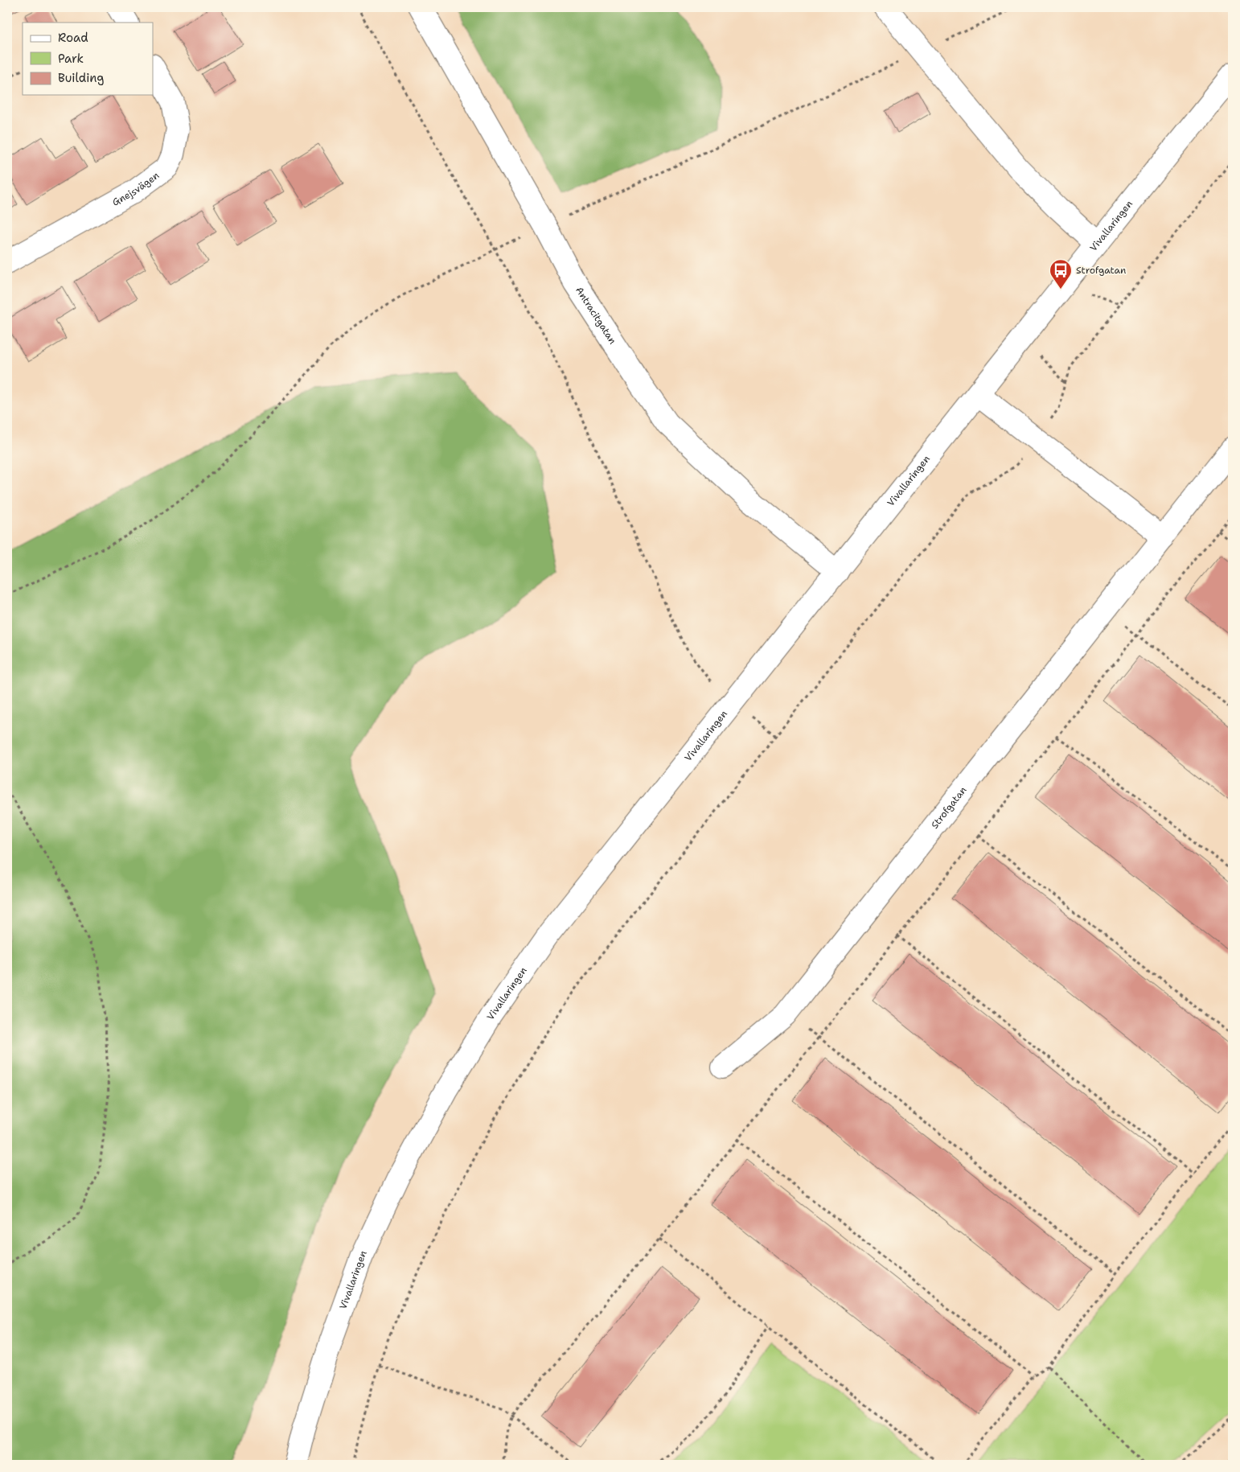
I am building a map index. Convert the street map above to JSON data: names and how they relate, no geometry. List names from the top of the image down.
{
  "streets": {
    "street": [
      "Gnejsvägen",
      "Vivallaringen",
      "Antracitgatan",
      "Strofgatan"
    ]
  },
  "crossings": [
    ["Vivallaringen", "Antracitgatan"]
  ],
  "places": {
    "bus stop": ["Strofgatan"]
  },
  "legend": ["Road", "Park", "Building"]
}
